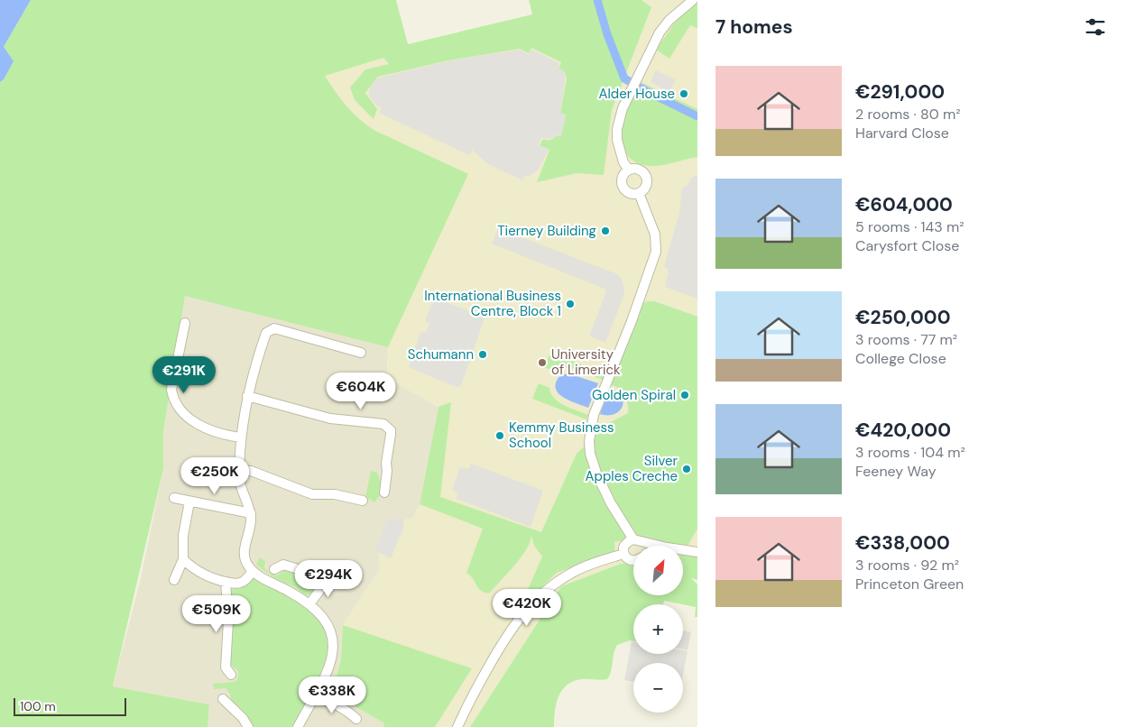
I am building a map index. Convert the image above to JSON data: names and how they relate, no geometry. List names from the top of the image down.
{
  "places": [
    "Alder House",
    "Tierney Building",
    "International Business Centre, Block 1",
    "Schumann",
    "University of Limerick",
    "Golden Spiral",
    "Kemmy Business School",
    "Silver Apples Creche"
  ],
  "scale_bar": "100 m",
  "north": "top right",
  "page": {
    "heading": "7 homes",
    "list": [
      {
        "name": "€291,000",
        "note": "2 rooms · 80 m² · Harvard Close"
      },
      {
        "name": "€604,000",
        "note": "5 rooms · 143 m² · Carysfort Close"
      },
      {
        "name": "€250,000",
        "note": "3 rooms · 77 m² · College Close"
      },
      {
        "name": "€420,000",
        "note": "3 rooms · 104 m² · Feeney Way"
      },
      {
        "name": "€338,000",
        "note": "3 rooms · 92 m² · Princeton Green"
      }
    ],
    "price": [
      "€291K",
      "€604K",
      "€250K",
      "€294K",
      "€420K",
      "€509K",
      "€338K"
    ],
    "map_buttons": ["+", "−"],
    "scale": "100 m"
  }
}
